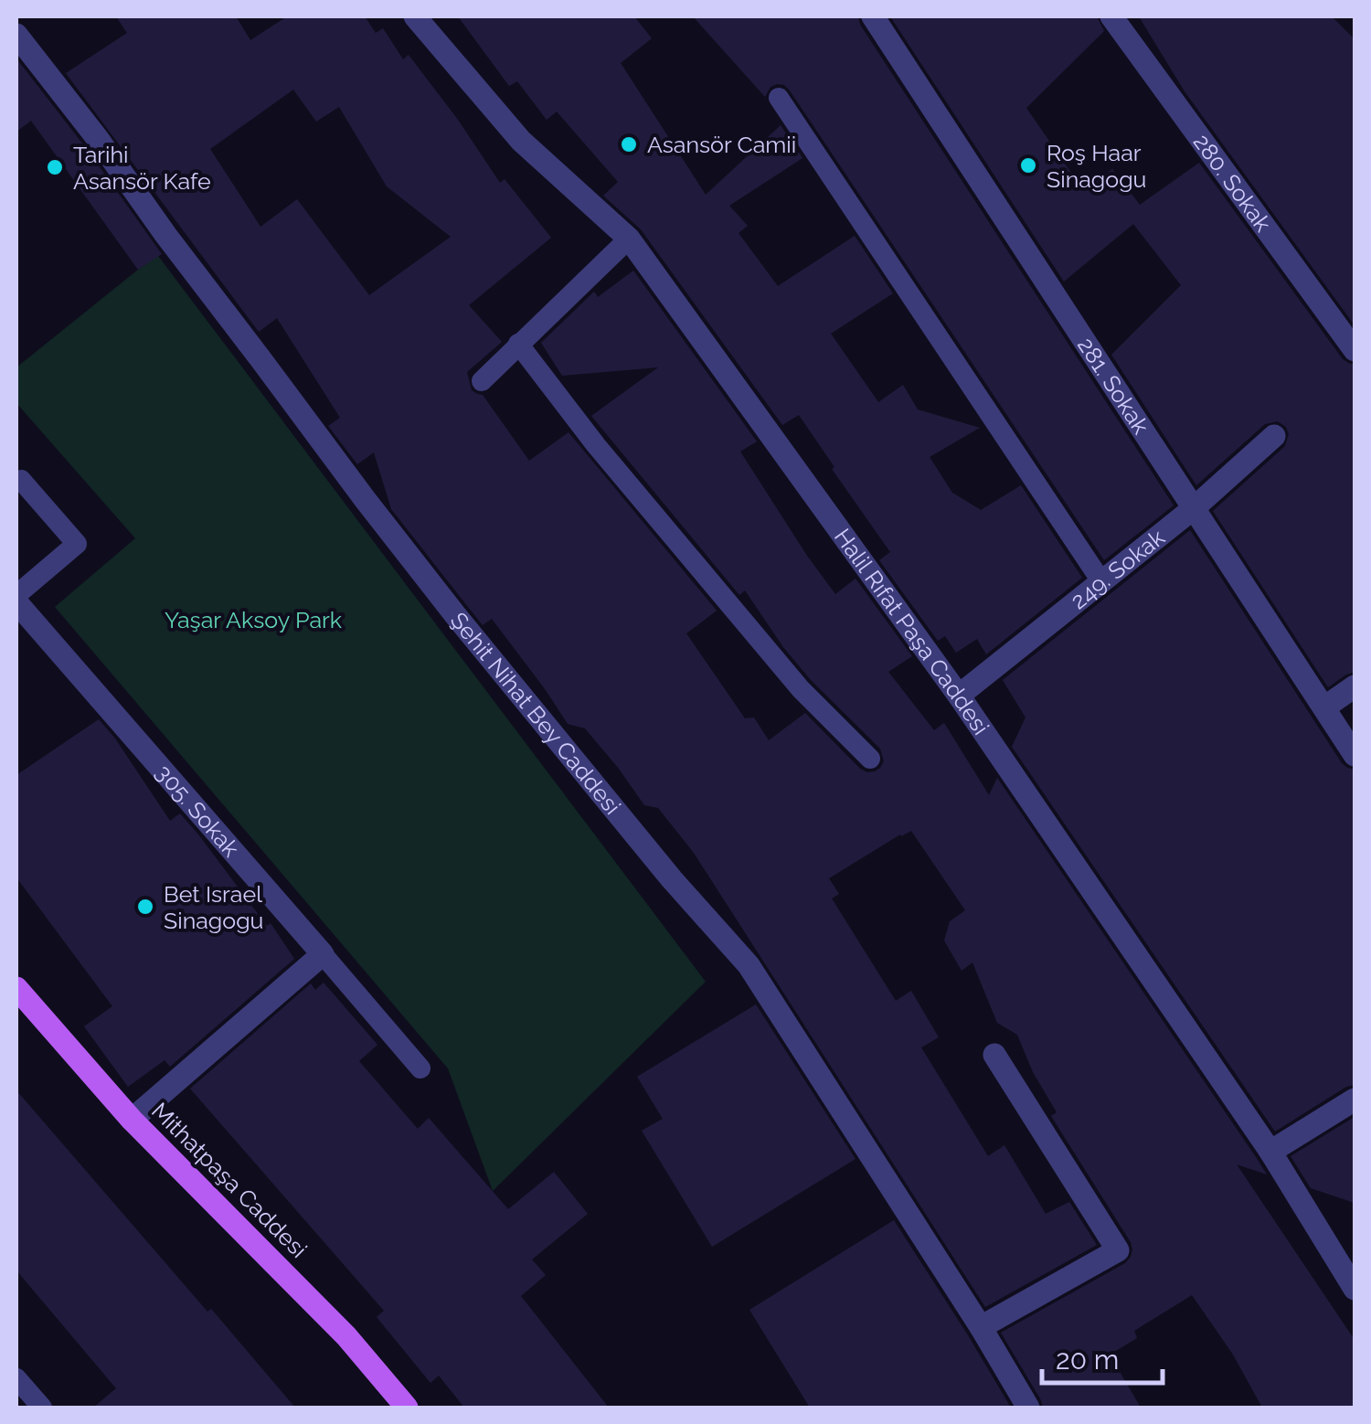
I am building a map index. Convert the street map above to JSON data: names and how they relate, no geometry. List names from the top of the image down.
{
  "streets": {
    "main road": ["Mithatpaşa Caddesi"],
    "street": [
      "280. Sokak",
      "281. Sokak",
      "249. Sokak",
      "Halil Rıfat Paşa Caddesi",
      "Şehit Nihat Bey Caddesi",
      "305. Sokak"
    ]
  },
  "crossings": [
    ["281. Sokak", "249. Sokak"],
    ["249. Sokak", "Halil Rıfat Paşa Caddesi"]
  ],
  "parks": ["Yaşar Aksoy Park"],
  "places": [
    "Asansör Camii",
    "Roş Haar Sinagogu",
    "Tarihi Asansör Kafe",
    "Bet Israel Sinagogu"
  ],
  "scale_bar": "20 m"
}
